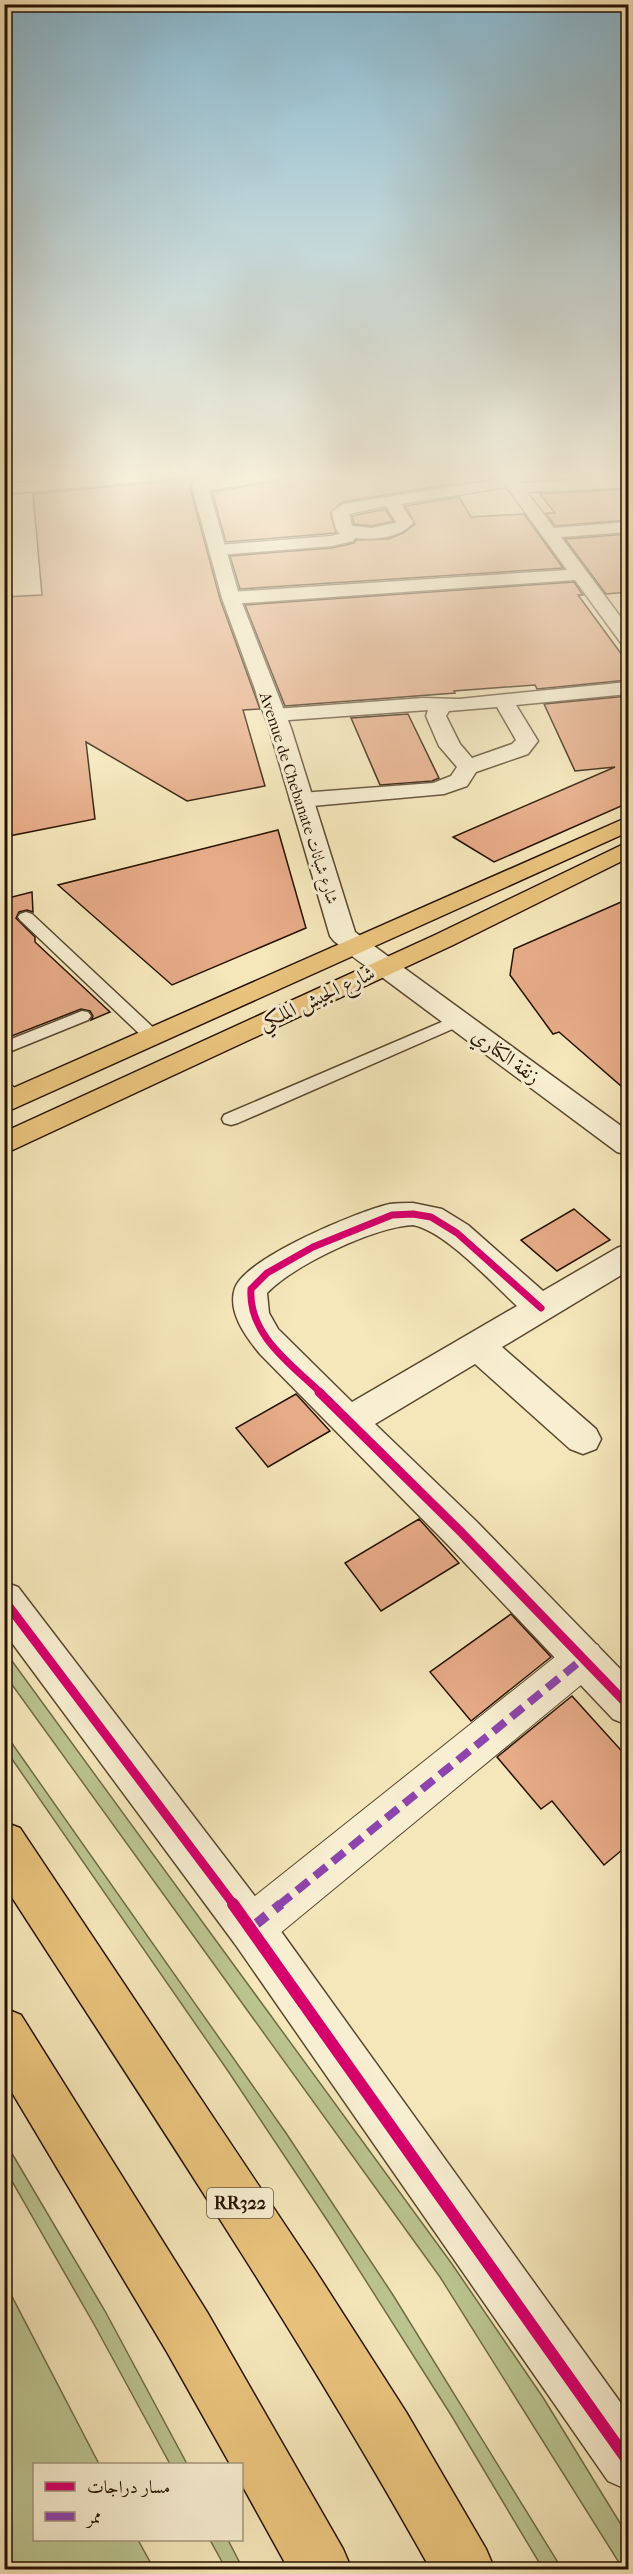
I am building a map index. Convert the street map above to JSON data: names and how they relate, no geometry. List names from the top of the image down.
{
  "streets": {
    "main road": ["شارع الجيش الملكي", "RR322"],
    "street": ["Avenue de Chebanate شارع شبانات", "زنقة الكناري"]
  },
  "crossings": [
    ["Avenue de Chebanate شارع شبانات", "شارع الجيش الملكي"],
    ["Avenue de Chebanate شارع شبانات", "زنقة الكناري"],
    ["شارع الجيش الملكي", "زنقة الكناري"]
  ],
  "legend": ["مسار دراجات", "ممر"]
}
